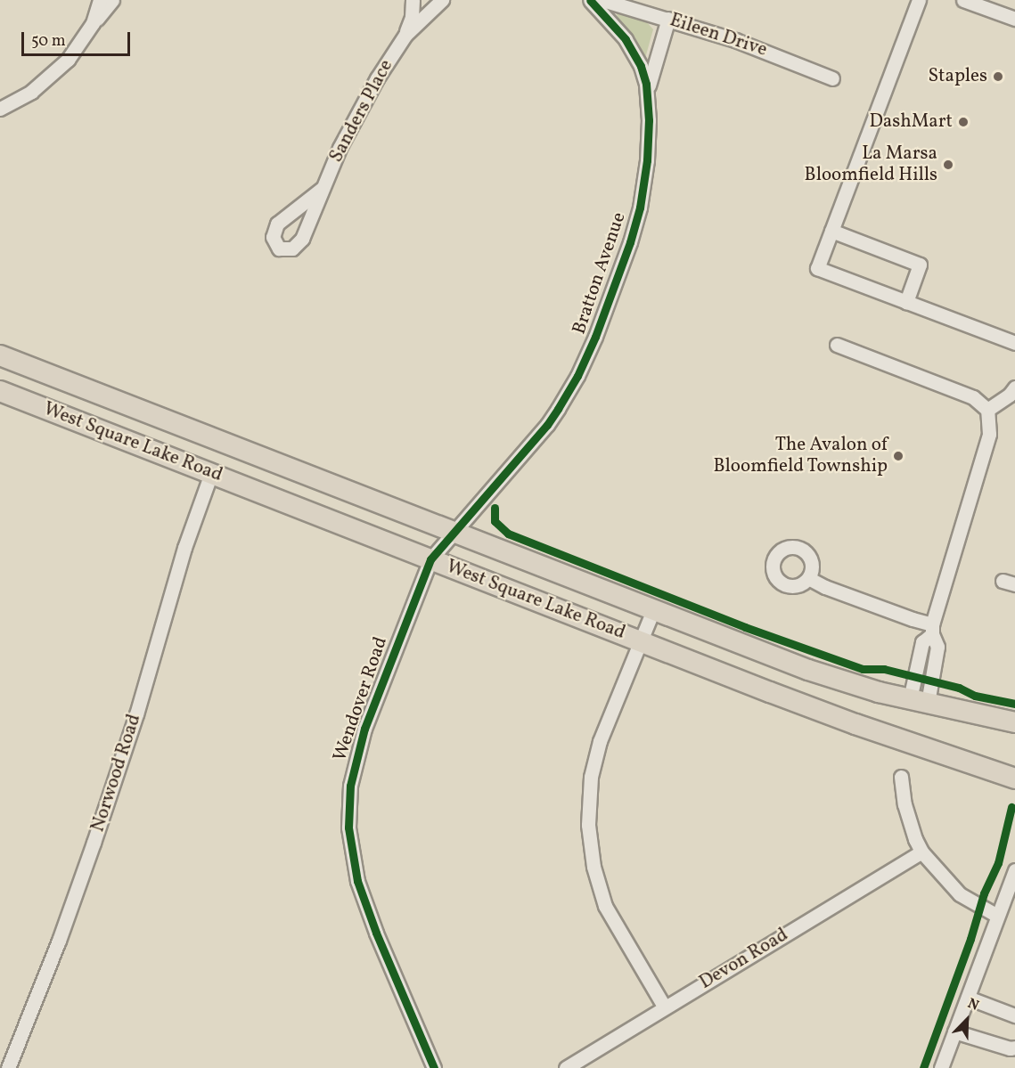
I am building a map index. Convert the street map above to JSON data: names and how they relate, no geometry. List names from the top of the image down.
{
  "streets": {
    "highway": ["West Square Lake Road"],
    "street": [
      "Eileen Drive",
      "Sanders Place",
      "Bratton Avenue",
      "Wendover Road",
      "Norwood Road",
      "Devon Road"
    ]
  },
  "crossings": [
    ["Eileen Drive", "Bratton Avenue"],
    ["Bratton Avenue", "West Square Lake Road"],
    ["Bratton Avenue", "Wendover Road"],
    ["West Square Lake Road", "Wendover Road"],
    ["West Square Lake Road", "Norwood Road"]
  ],
  "places": [
    "Staples",
    "DashMart",
    "La Marsa Bloomfield Hills",
    "The Avalon of Bloomfield Township"
  ],
  "scale_bar": "50 m",
  "north": "top right"
}
